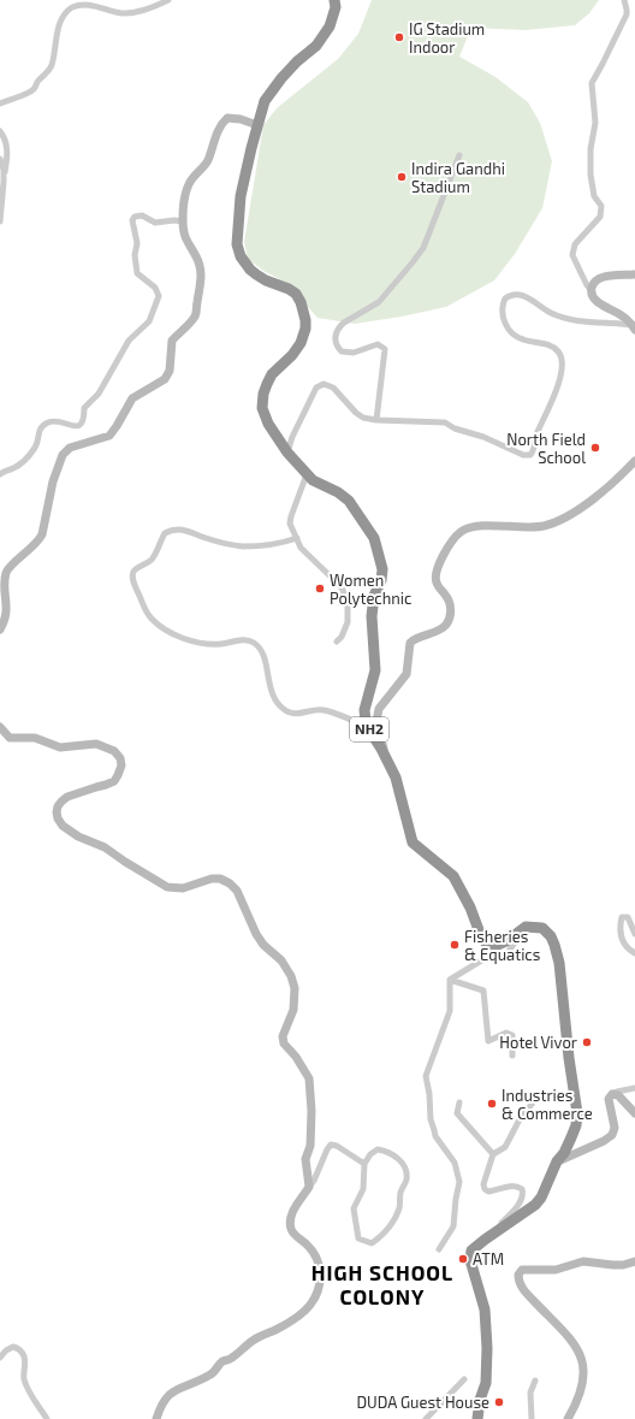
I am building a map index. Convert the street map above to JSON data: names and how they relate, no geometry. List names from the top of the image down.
{
  "streets": {
    "highway": ["NH2"]
  },
  "districts": ["HIGH SCHOOL COLONY"],
  "places": [
    "IG Stadium Indoor",
    "Indira Gandhi Stadium",
    "North Field School",
    "Women Polytechnic",
    "Fisheries & Equatics",
    "Hotel Vivor",
    "Industries & Commerce",
    "ATM",
    "DUDA Guest House"
  ]
}
